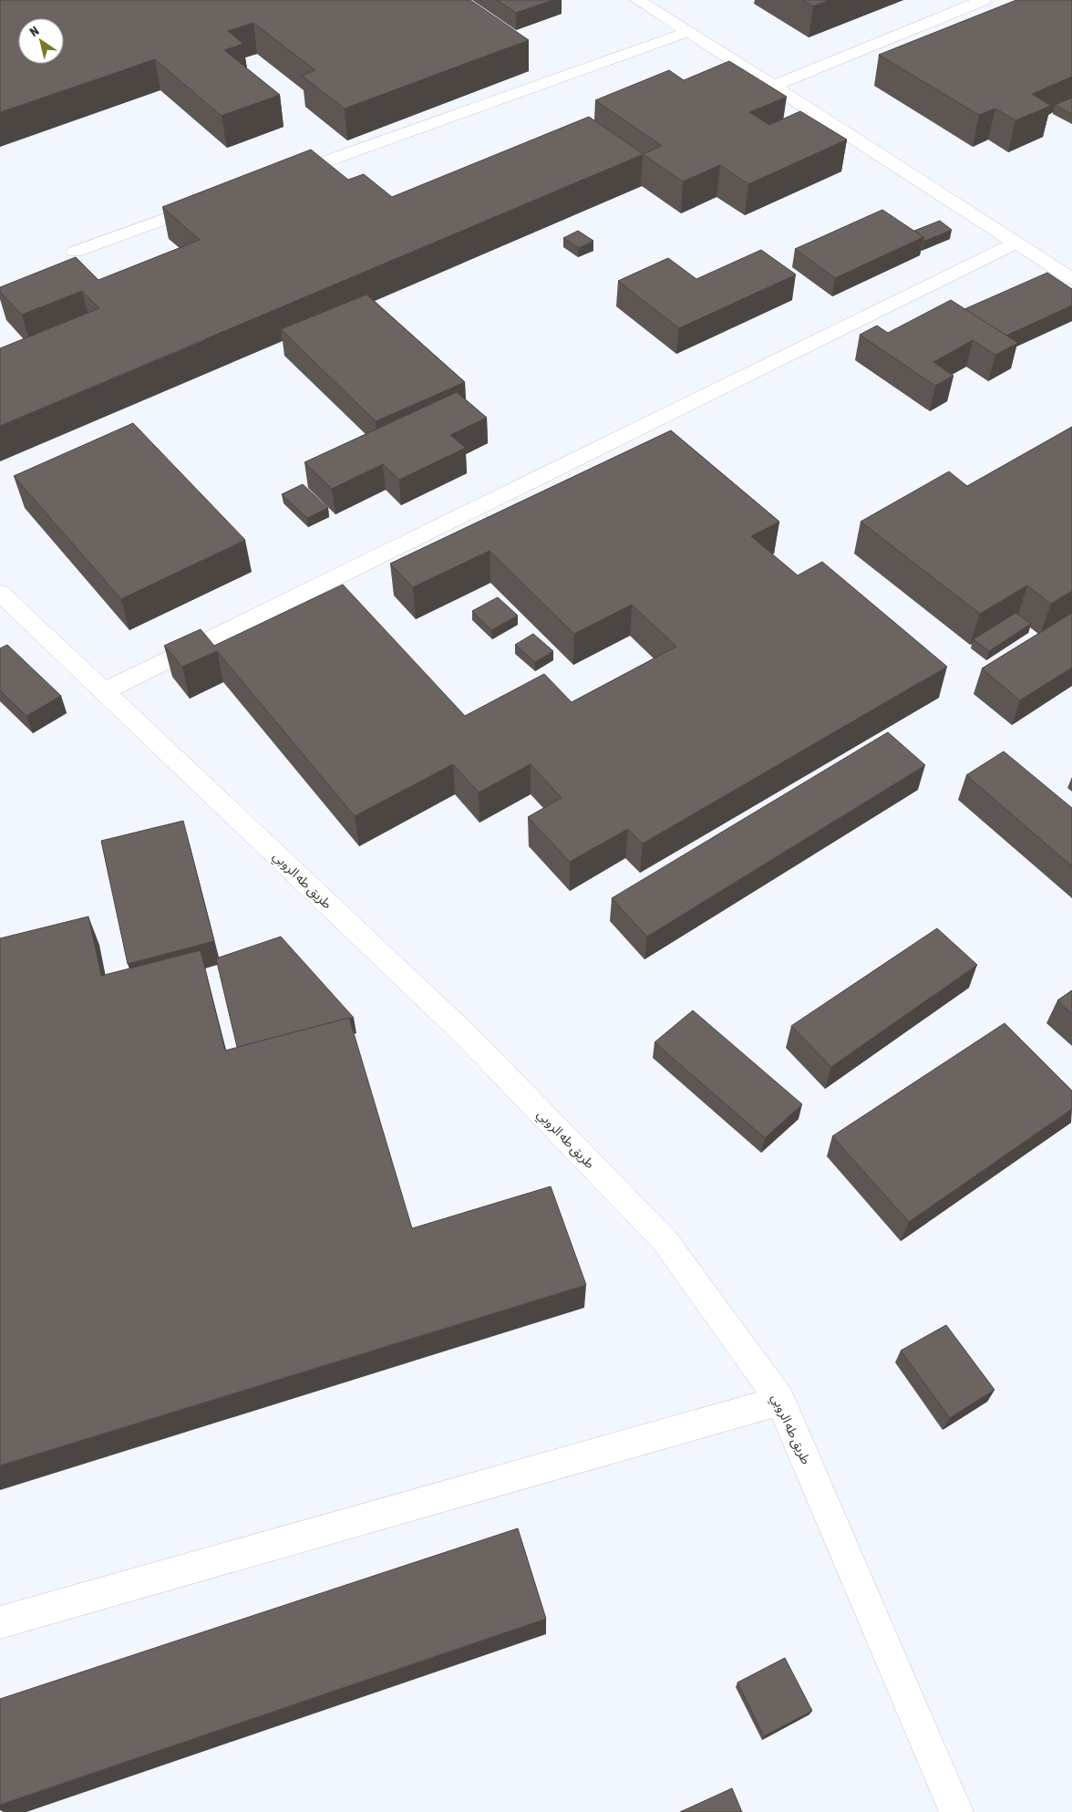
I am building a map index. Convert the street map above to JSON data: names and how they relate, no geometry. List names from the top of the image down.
{
  "streets": {
    "street": ["طريق طه الروبي"]
  },
  "north": "top left"
}
